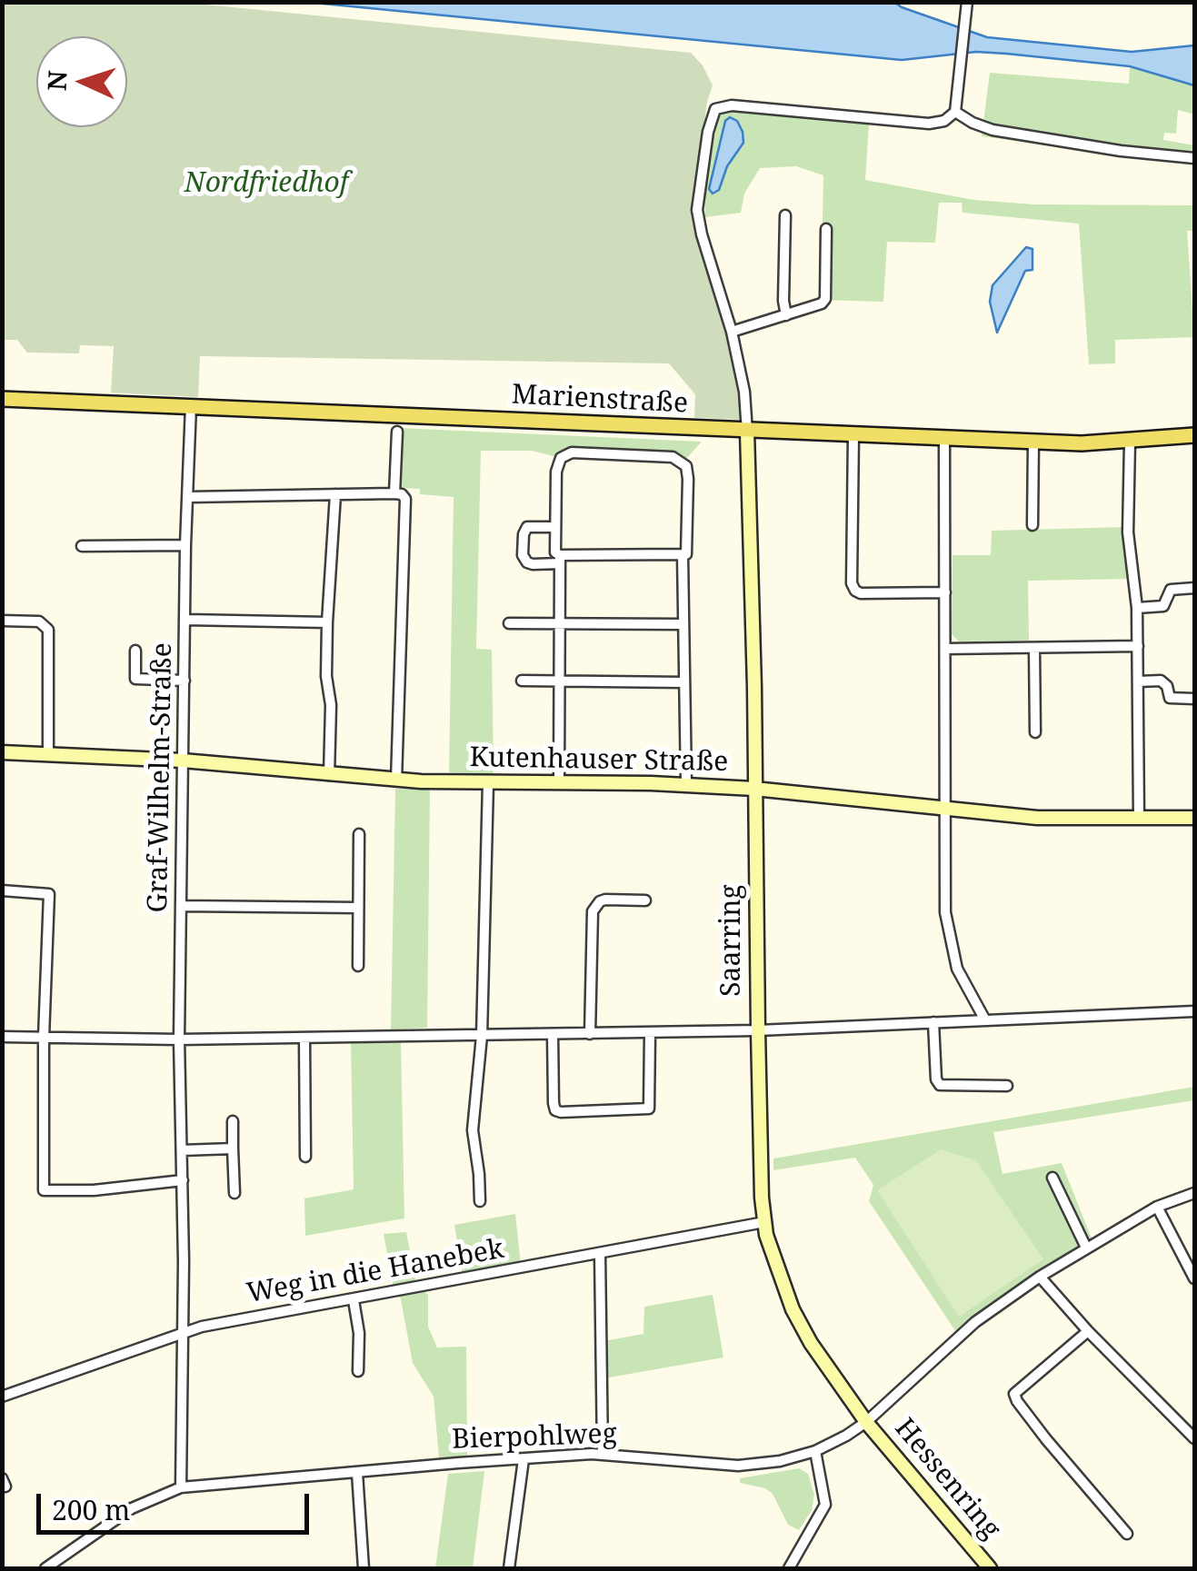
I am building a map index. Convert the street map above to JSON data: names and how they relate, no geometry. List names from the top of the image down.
{
  "streets": {
    "main road": ["Marienstraße"],
    "street": [
      "Kutenhauser Straße",
      "Graf-Wilhelm-Straße",
      "Saarring",
      "Weg in die Hanebek",
      "Bierpohlweg",
      "Hessenring"
    ]
  },
  "crossings": [
    ["Marienstraße", "Graf-Wilhelm-Straße"],
    ["Marienstraße", "Saarring"],
    ["Kutenhauser Straße", "Graf-Wilhelm-Straße"],
    ["Kutenhauser Straße", "Saarring"],
    ["Graf-Wilhelm-Straße", "Weg in die Hanebek"],
    ["Graf-Wilhelm-Straße", "Bierpohlweg"],
    ["Saarring", "Weg in die Hanebek"],
    ["Saarring", "Bierpohlweg"],
    ["Saarring", "Hessenring"],
    ["Bierpohlweg", "Hessenring"]
  ],
  "parks": ["Nordfriedhof"],
  "scale_bar": "200 m",
  "north": "left"
}
